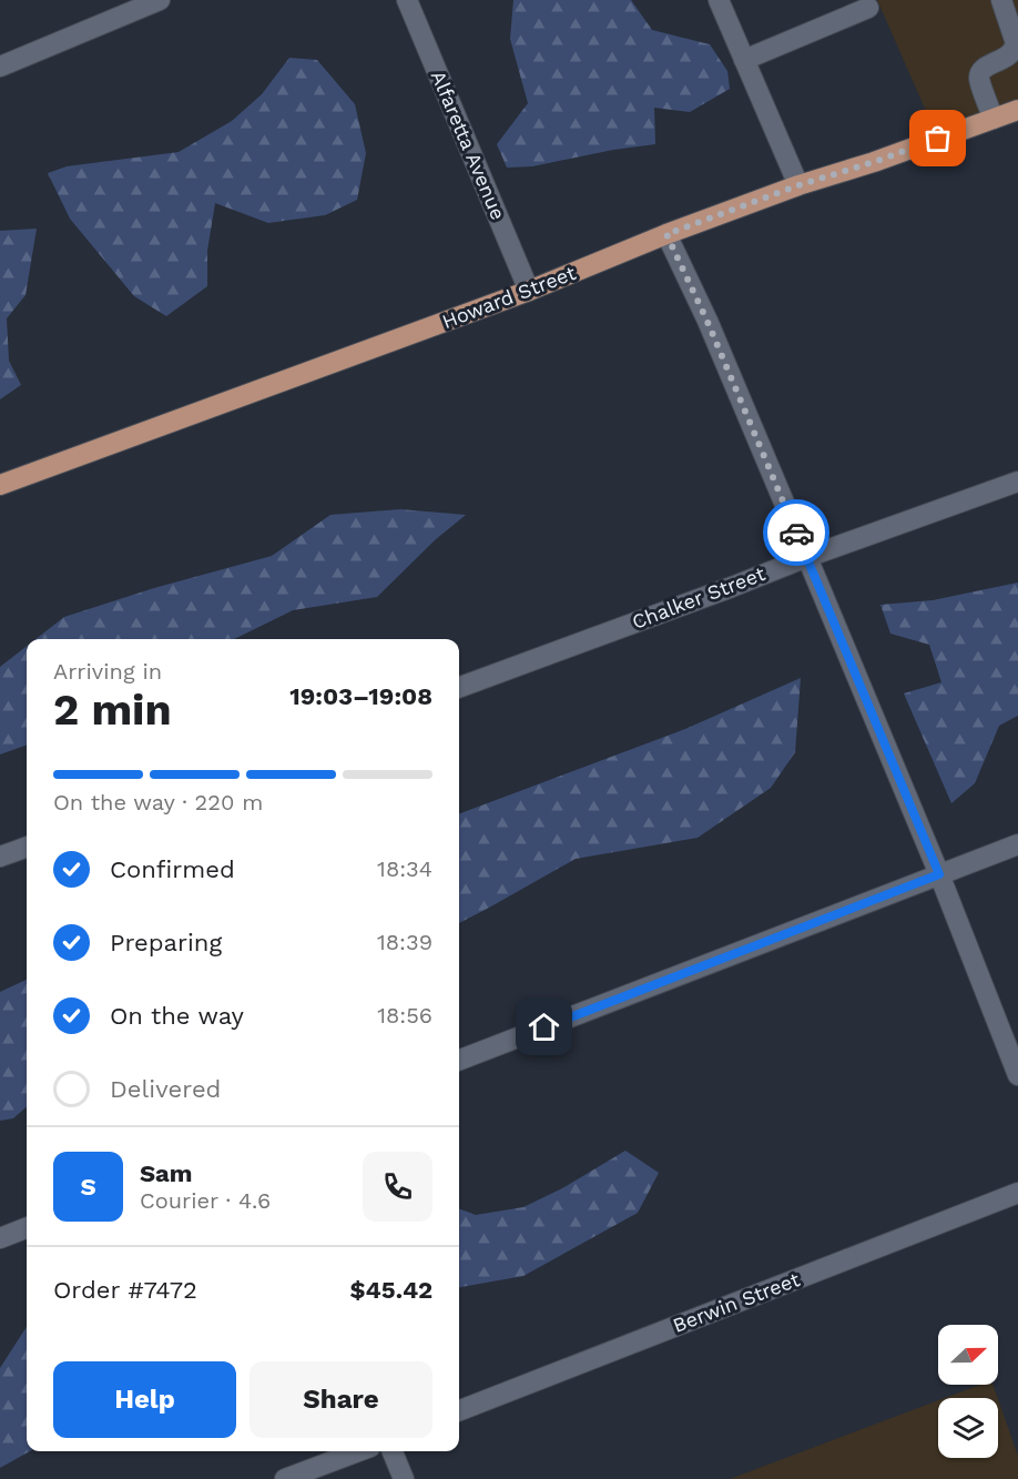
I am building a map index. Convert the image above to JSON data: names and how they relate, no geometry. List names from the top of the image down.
{
  "streets": {
    "main road": ["Howard Street"],
    "street": ["Alfaretta Avenue", "Chalker Street", "Berwin Street"]
  },
  "crossings": [
    ["Alfaretta Avenue", "Howard Street"]
  ],
  "north": "right",
  "page": {
    "heading": ["2 min", "Arriving in", "19:03–19:08"],
    "panel": [
      "Sam",
      "Courier · 4.6",
      "Order #7472",
      "$45.42"
    ],
    "bar": "On the way · 220 m",
    "list": [
      ["Confirmed", "18:34"],
      ["Preparing", "18:39"],
      ["On the way", "18:56"],
      "Delivered"
    ],
    "round": "S",
    "buttons": ["Help", "Share"]
  }
}
